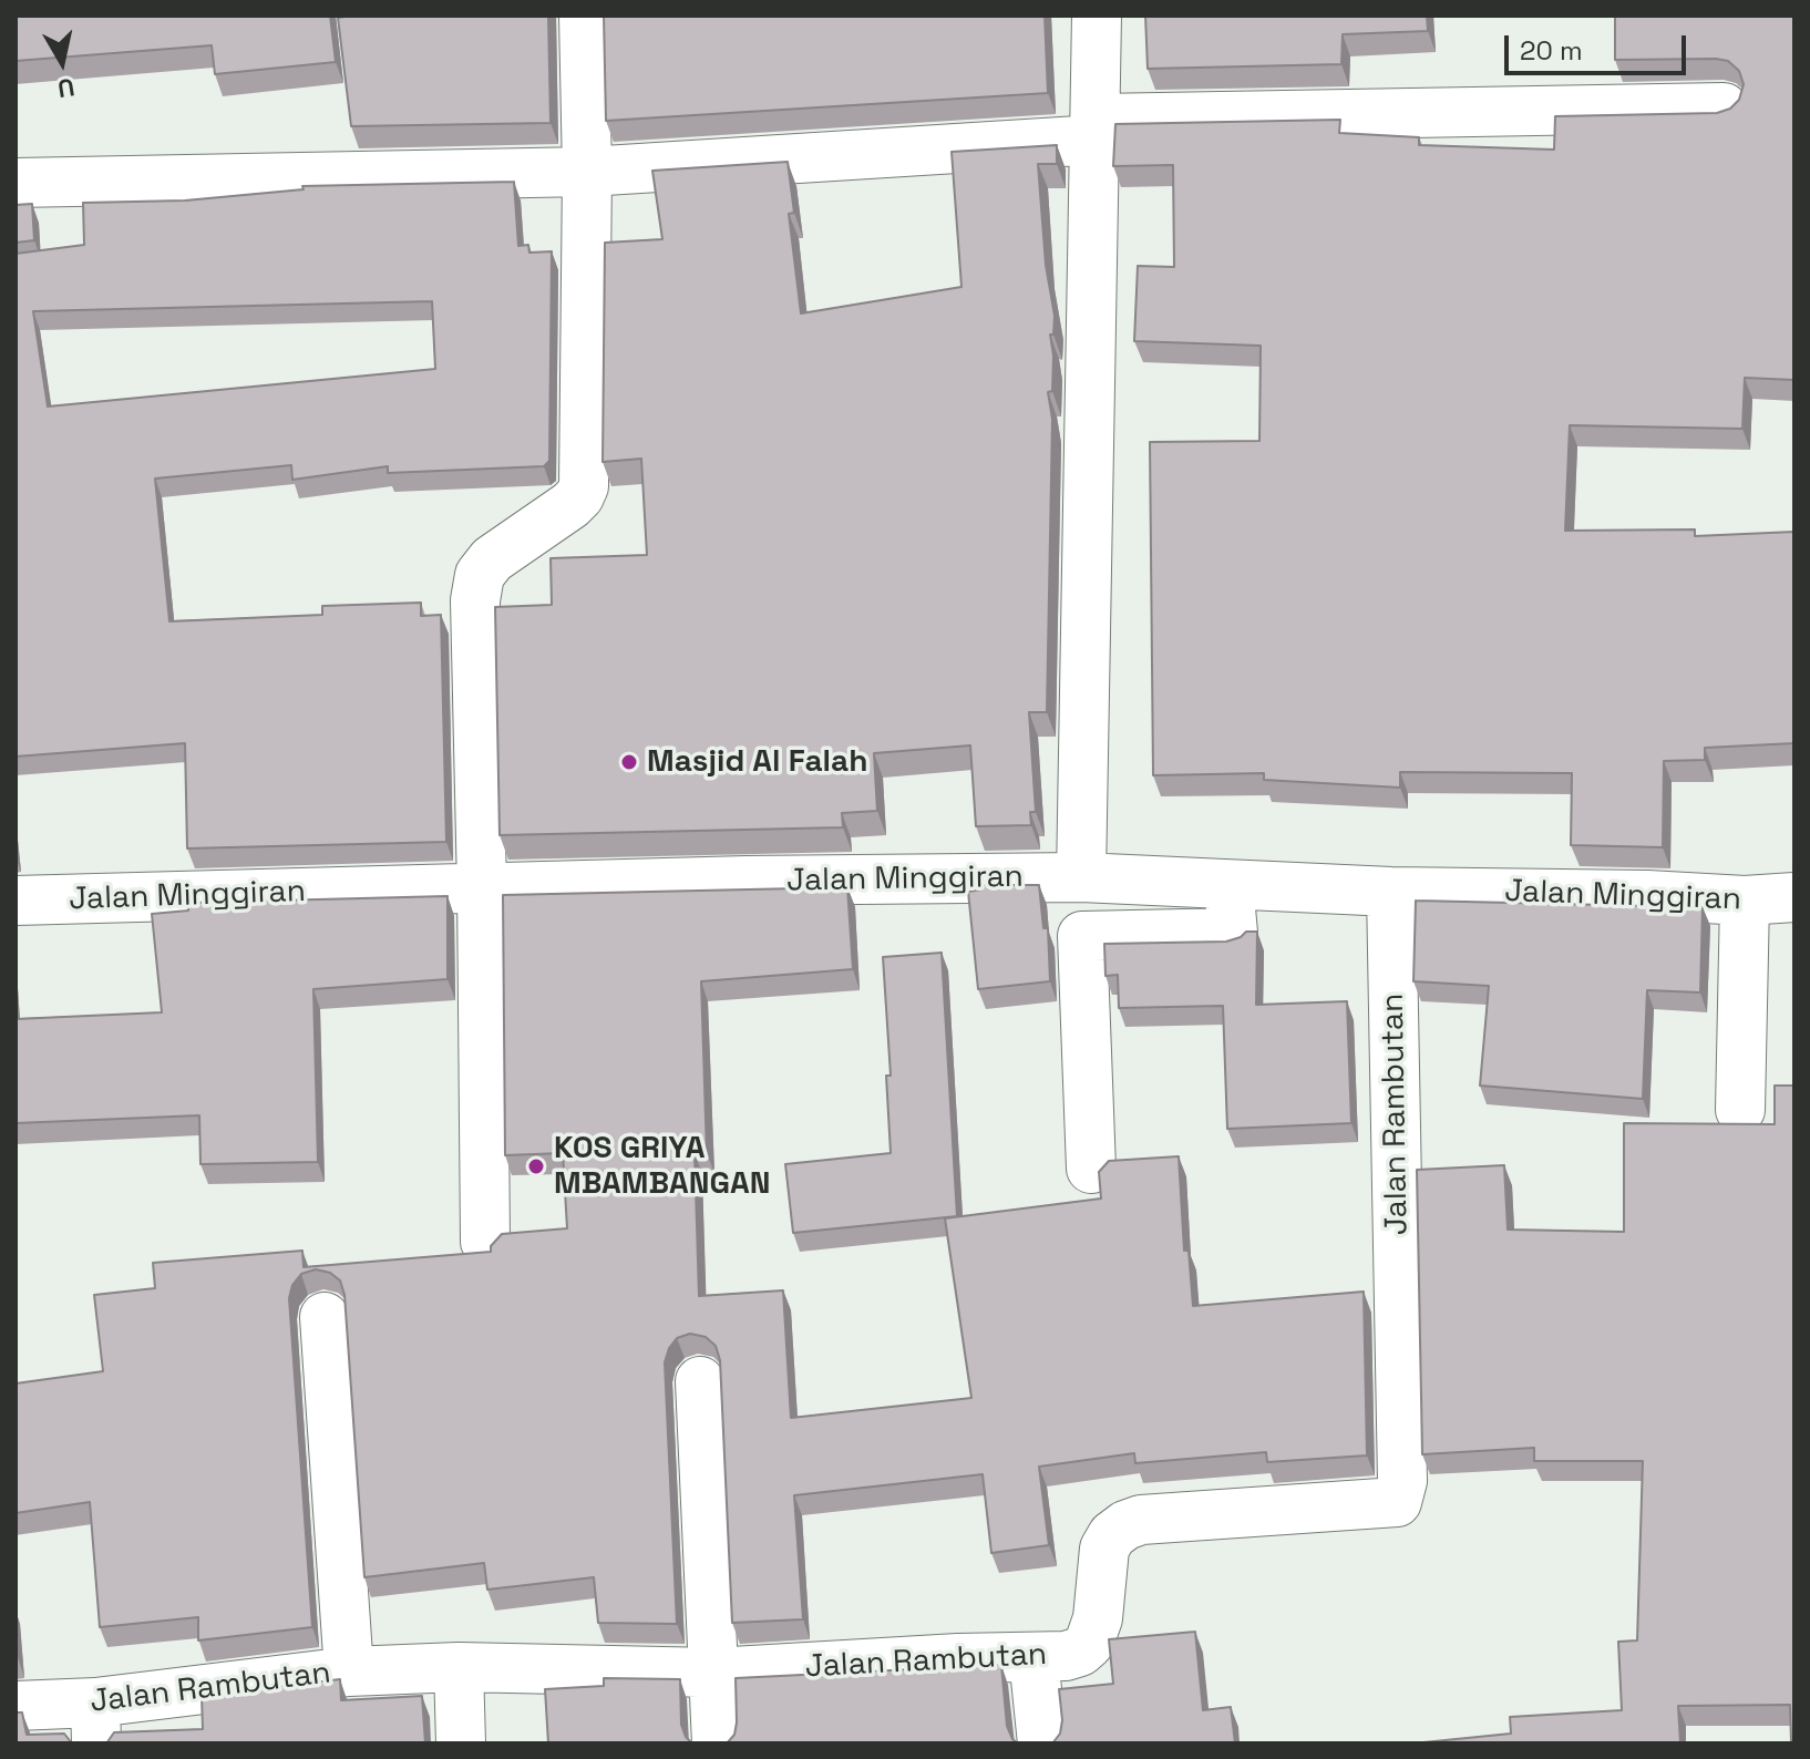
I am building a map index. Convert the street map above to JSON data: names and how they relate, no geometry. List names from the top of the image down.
{
  "streets": {
    "street": ["Jalan Minggiran", "Jalan Rambutan"]
  },
  "crossings": [
    ["Jalan Minggiran", "Jalan Rambutan"]
  ],
  "places": ["Masjid Al Falah", "KOS GRIYA MBAMBANGAN"],
  "scale_bar": "20 m",
  "north": "bottom"
}
